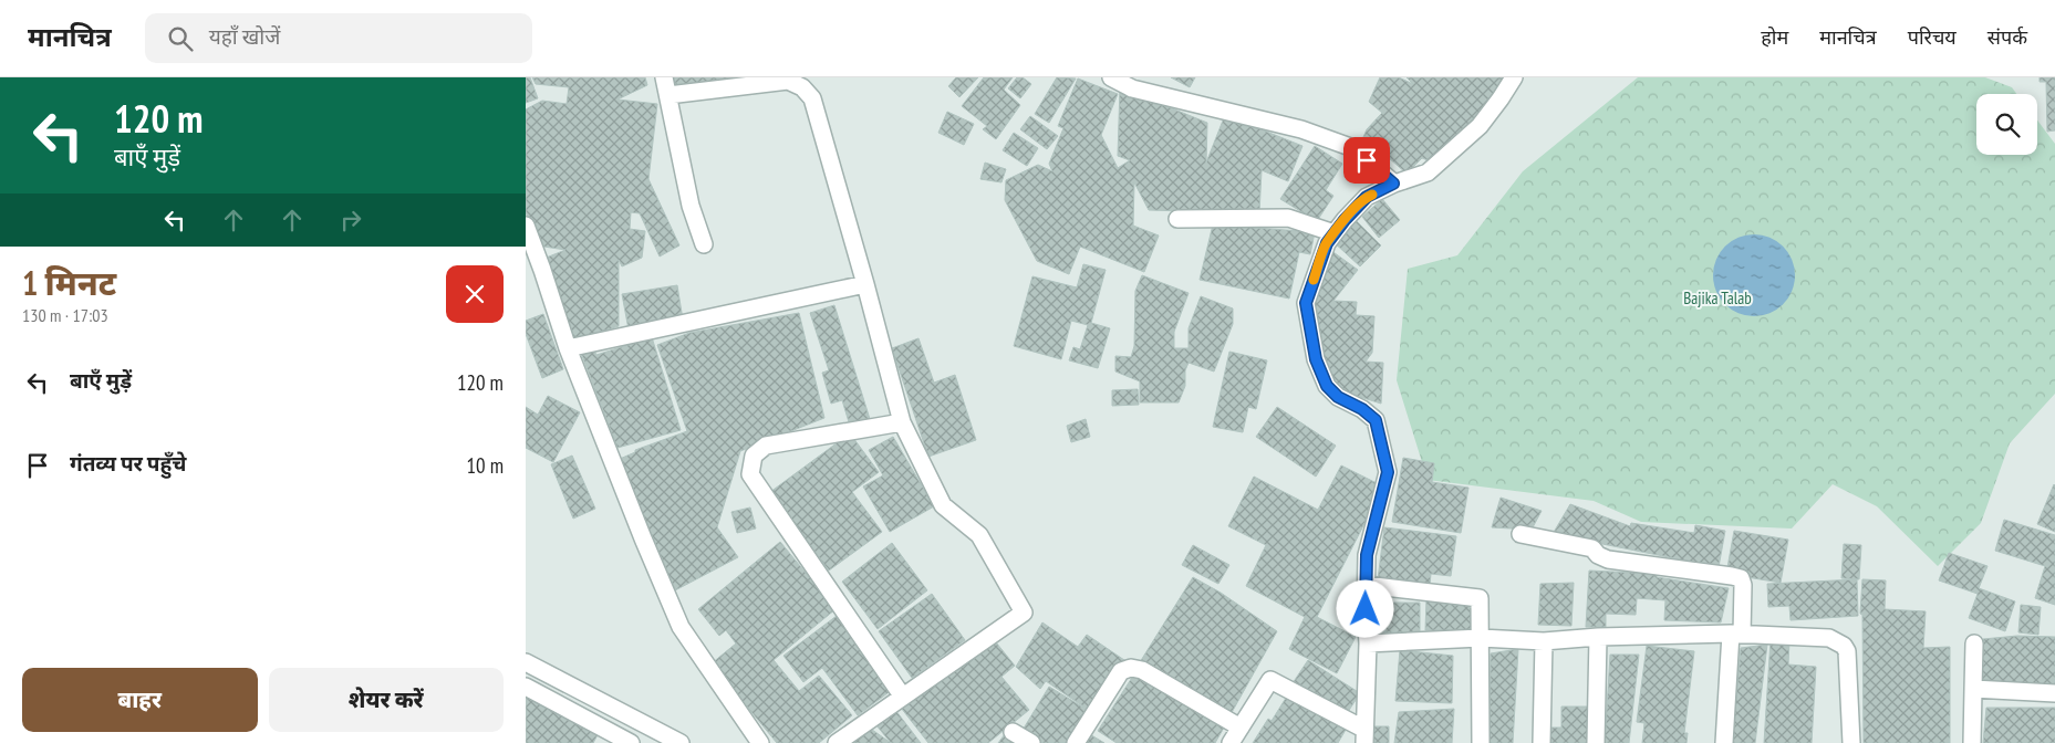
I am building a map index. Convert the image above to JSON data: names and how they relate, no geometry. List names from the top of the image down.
{
  "parks": ["Bajika Talab"],
  "page": {
    "header": "मानचित्र",
    "search": "यहाँ खोजें",
    "nav": [
      "होम",
      "मानचित्र",
      "परिचय",
      "संपर्क"
    ],
    "turn": ["120 m", "बाएँ मुड़ें"],
    "heading": ["1 मिनट", "130 m · 17:03"],
    "list": [
      {
        "name": "बाएँ मुड़ें",
        "value": "120 m"
      },
      {
        "name": "गंतव्य पर पहुँचे",
        "value": "10 m"
      }
    ],
    "buttons": ["बाहर", "शेयर करें"]
  }
}
